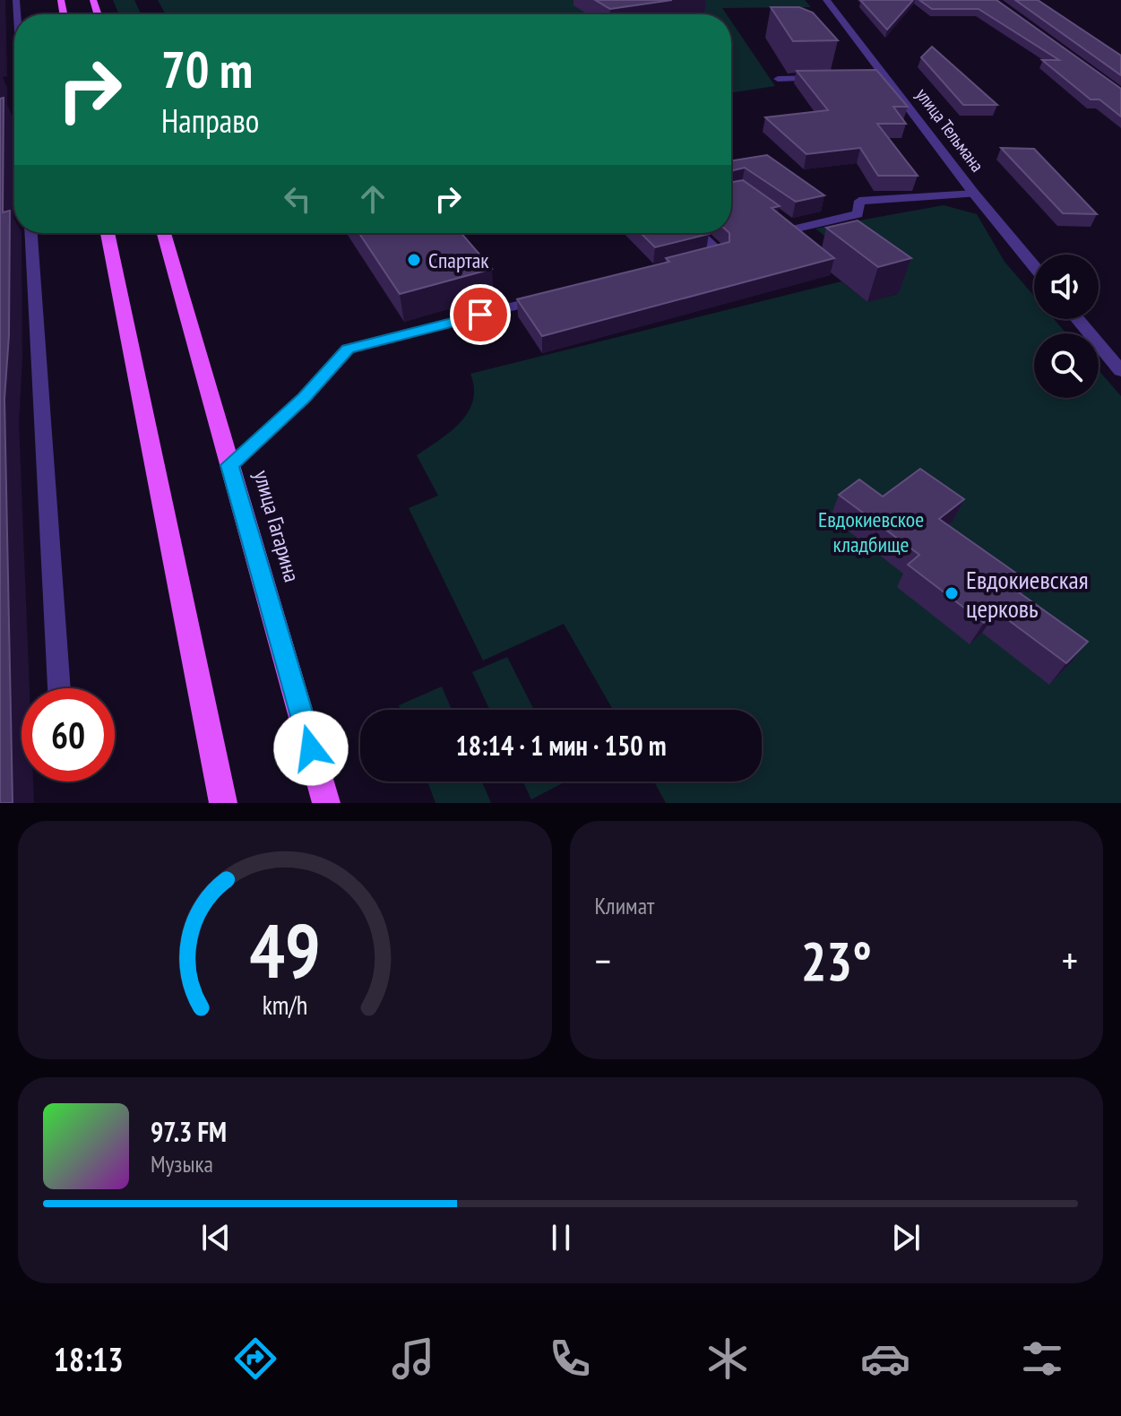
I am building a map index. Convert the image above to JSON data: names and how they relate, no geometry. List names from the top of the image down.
{
  "streets": {
    "main road": ["улица Гагарина"],
    "street": ["улица Тельмана"]
  },
  "parks": ["Евдокиевское кладбище"],
  "places": ["Спартак", "Евдокиевская церковь"],
  "page": {
    "turn": ["70 m", "Направо"],
    "limit": "60",
    "trip": "18:14 · 1 мин · 150 m",
    "tile": "Климат",
    "heat": ["−", "23°", "+"],
    "song": ["97.3 FM", "Музыка"],
    "tabs": "18:13",
    "gauge": ["49", "km/h"]
  }
}
